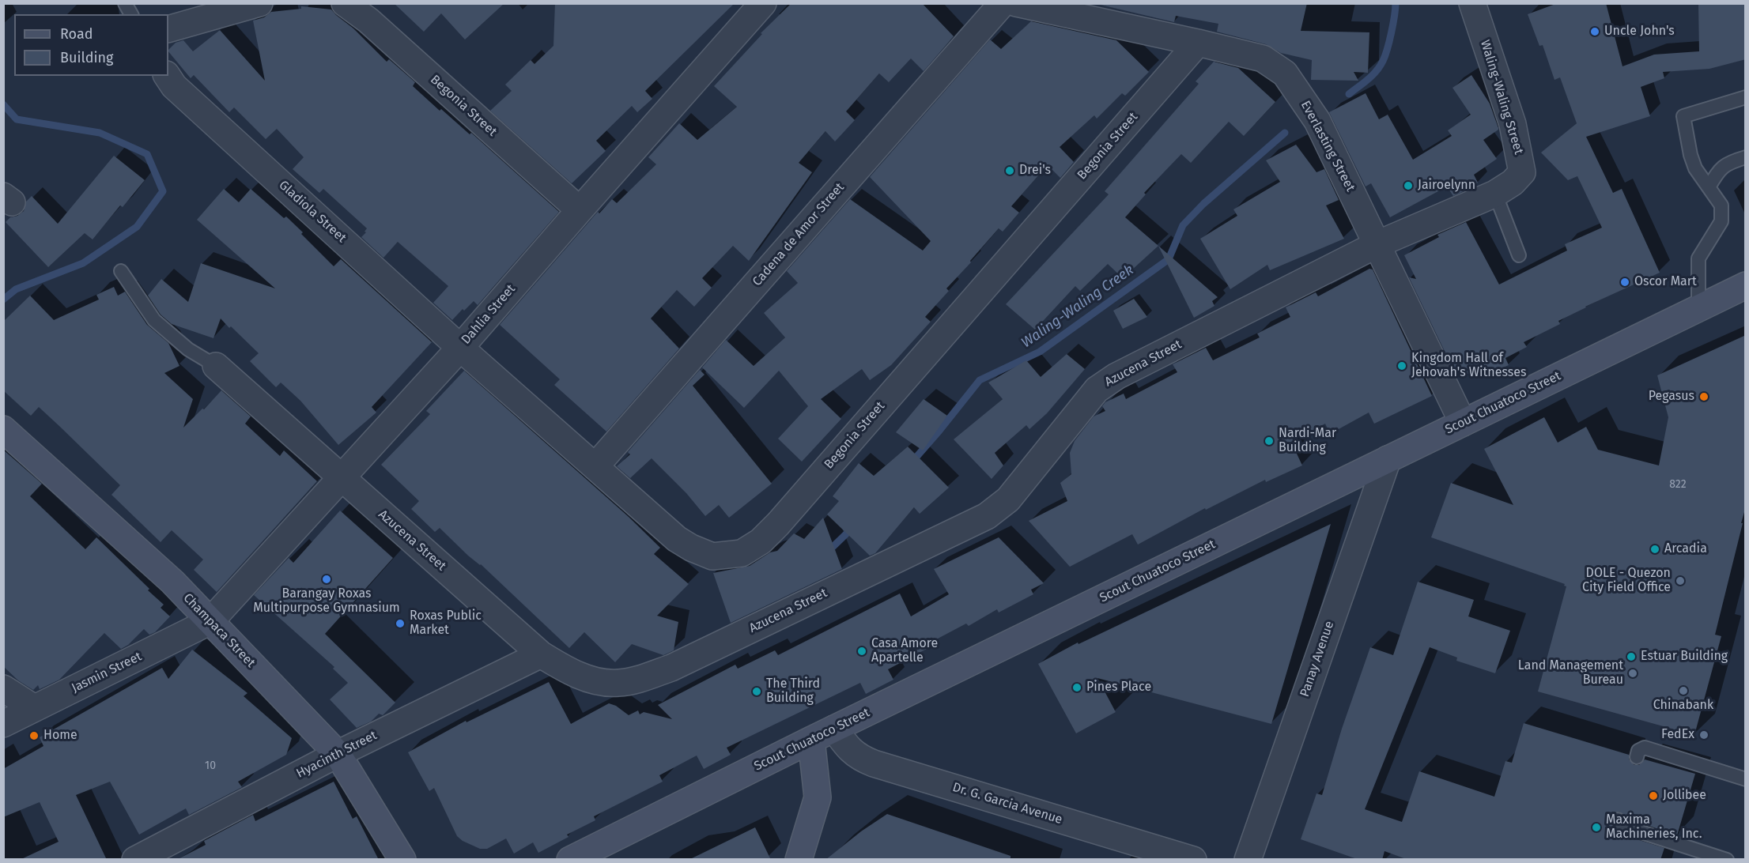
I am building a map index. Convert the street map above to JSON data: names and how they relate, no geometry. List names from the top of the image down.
{
  "streets": {
    "main road": ["Scout Chuatoco Street", "Champaca Street"],
    "street": [
      "Waling-Waling Street",
      "Begonia Street",
      "Everlasting Street",
      "Gladiola Street",
      "Cadena de Amor Street",
      "Dahlia Street",
      "Azucena Street",
      "Panay Avenue",
      "Jasmin Street",
      "Hyacinth Street",
      "Dr. G. Garcia Avenue"
    ]
  },
  "crossings": [
    ["Waling-Waling Street", "Everlasting Street"],
    ["Waling-Waling Street", "Azucena Street"],
    ["Begonia Street", "Everlasting Street"],
    ["Begonia Street", "Gladiola Street"],
    ["Begonia Street", "Cadena de Amor Street"],
    ["Begonia Street", "Dahlia Street"],
    ["Everlasting Street", "Azucena Street"],
    ["Everlasting Street", "Scout Chuatoco Street"],
    ["Gladiola Street", "Dahlia Street"],
    ["Dahlia Street", "Azucena Street"],
    ["Dahlia Street", "Champaca Street"],
    ["Dahlia Street", "Jasmin Street"],
    ["Azucena Street", "Hyacinth Street"],
    ["Scout Chuatoco Street", "Panay Avenue"],
    ["Scout Chuatoco Street", "Dr. G. Garcia Avenue"],
    ["Champaca Street", "Jasmin Street"],
    ["Champaca Street", "Hyacinth Street"]
  ],
  "water": ["Waling-Waling Creek"],
  "places": [
    "Uncle John's",
    "Drei's",
    "Jairoelynn",
    "Oscor Mart",
    "Kingdom Hall of Jehovah's Witnesses",
    "Pegasus",
    "Nardi-Mar Building",
    "Arcadia",
    "Barangay Roxas Multipurpose Gymnasium",
    "DOLE - Quezon City Field Office",
    "Roxas Public Market",
    "Casa Amore Apartelle",
    "Estuar Building",
    "Land Management Bureau",
    "Pines Place",
    "Chinabank",
    "The Third Building",
    "FedEx",
    "Home",
    "Jollibee",
    "Maxima Machineries, Inc."
  ],
  "house_numbers": ["822", "10"],
  "legend": ["Road", "Building"]
}
